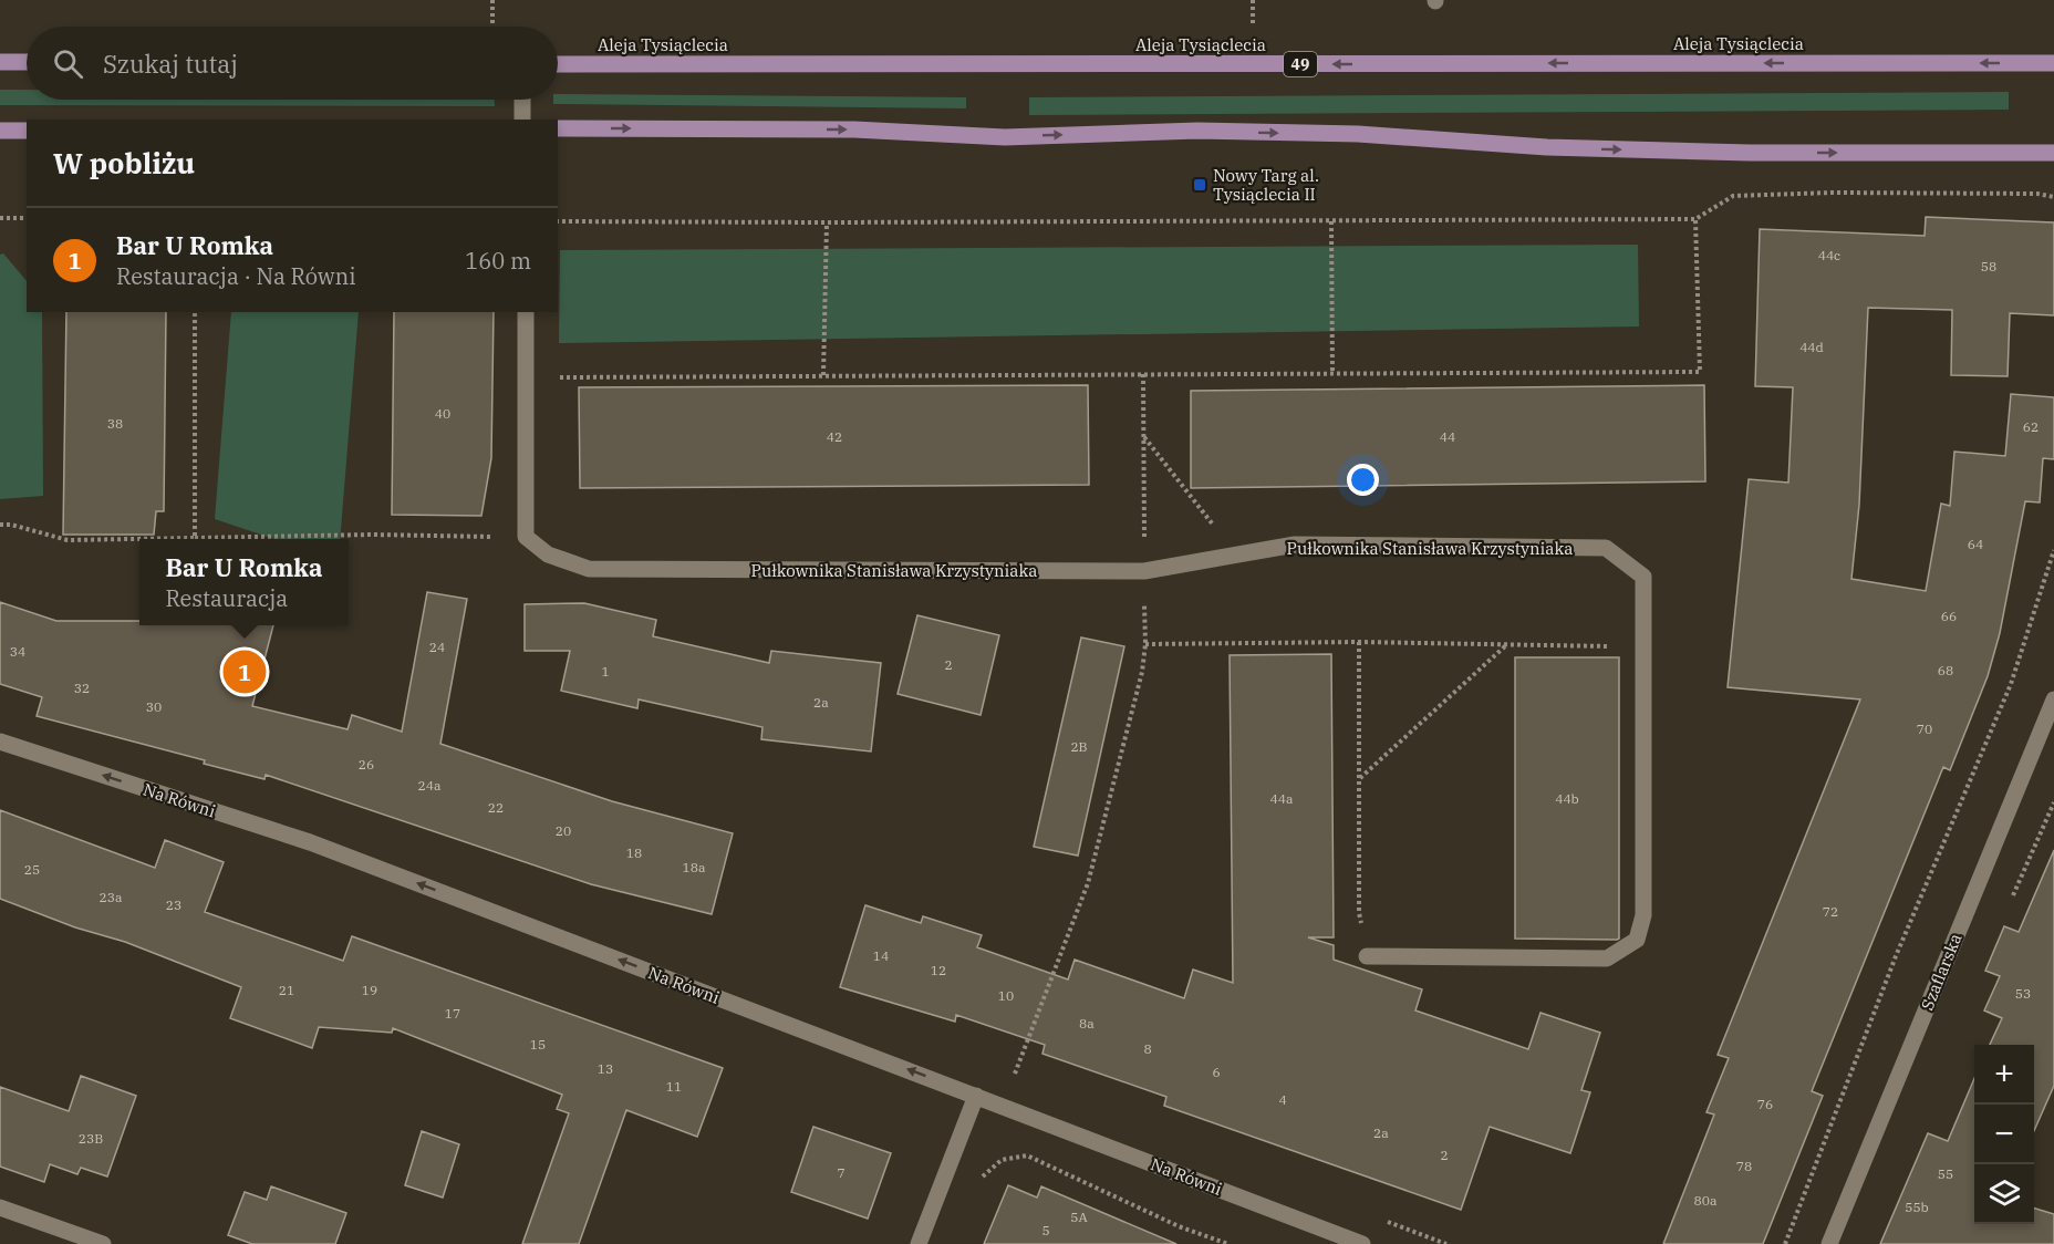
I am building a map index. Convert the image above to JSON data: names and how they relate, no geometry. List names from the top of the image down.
{
  "streets": {
    "main road": ["Aleja Tysiąclecia", "49"],
    "street": ["Pułkownika Stanisława Krzystyniaka", "Na Równi", "Szaflarska"]
  },
  "one_way": ["Na Równi"],
  "places": {
    "transit": ["Nowy Targ al. Tysiąclecia II"]
  },
  "house_numbers": [
    "44c",
    "58",
    "44d",
    "40",
    "38",
    "62",
    "42",
    "44",
    "64",
    "66",
    "24",
    "34",
    "2",
    "68",
    "1",
    "32",
    "2a",
    "30",
    "70",
    "2B",
    "26",
    "24a",
    "44a",
    "44b",
    "22",
    "20",
    "18",
    "18a",
    "25",
    "23a",
    "23",
    "72",
    "14",
    "12",
    "21",
    "19",
    "53",
    "10",
    "17",
    "8a",
    "15",
    "8",
    "13",
    "6",
    "11",
    "4",
    "76",
    "2a",
    "23B",
    "2",
    "78",
    "7",
    "55",
    "80a",
    "55b",
    "5A",
    "5"
  ],
  "page": {
    "search": "Szukaj tutaj",
    "heading": "W pobliżu",
    "list": [
      {
        "mark": "1",
        "name": "Bar U Romka",
        "note": "Restauracja · Na Równi",
        "value": "160 m"
      }
    ],
    "popup": ["Bar U Romka", "Restauracja"],
    "pins": "1",
    "map_buttons": ["+", "−"]
  }
}
